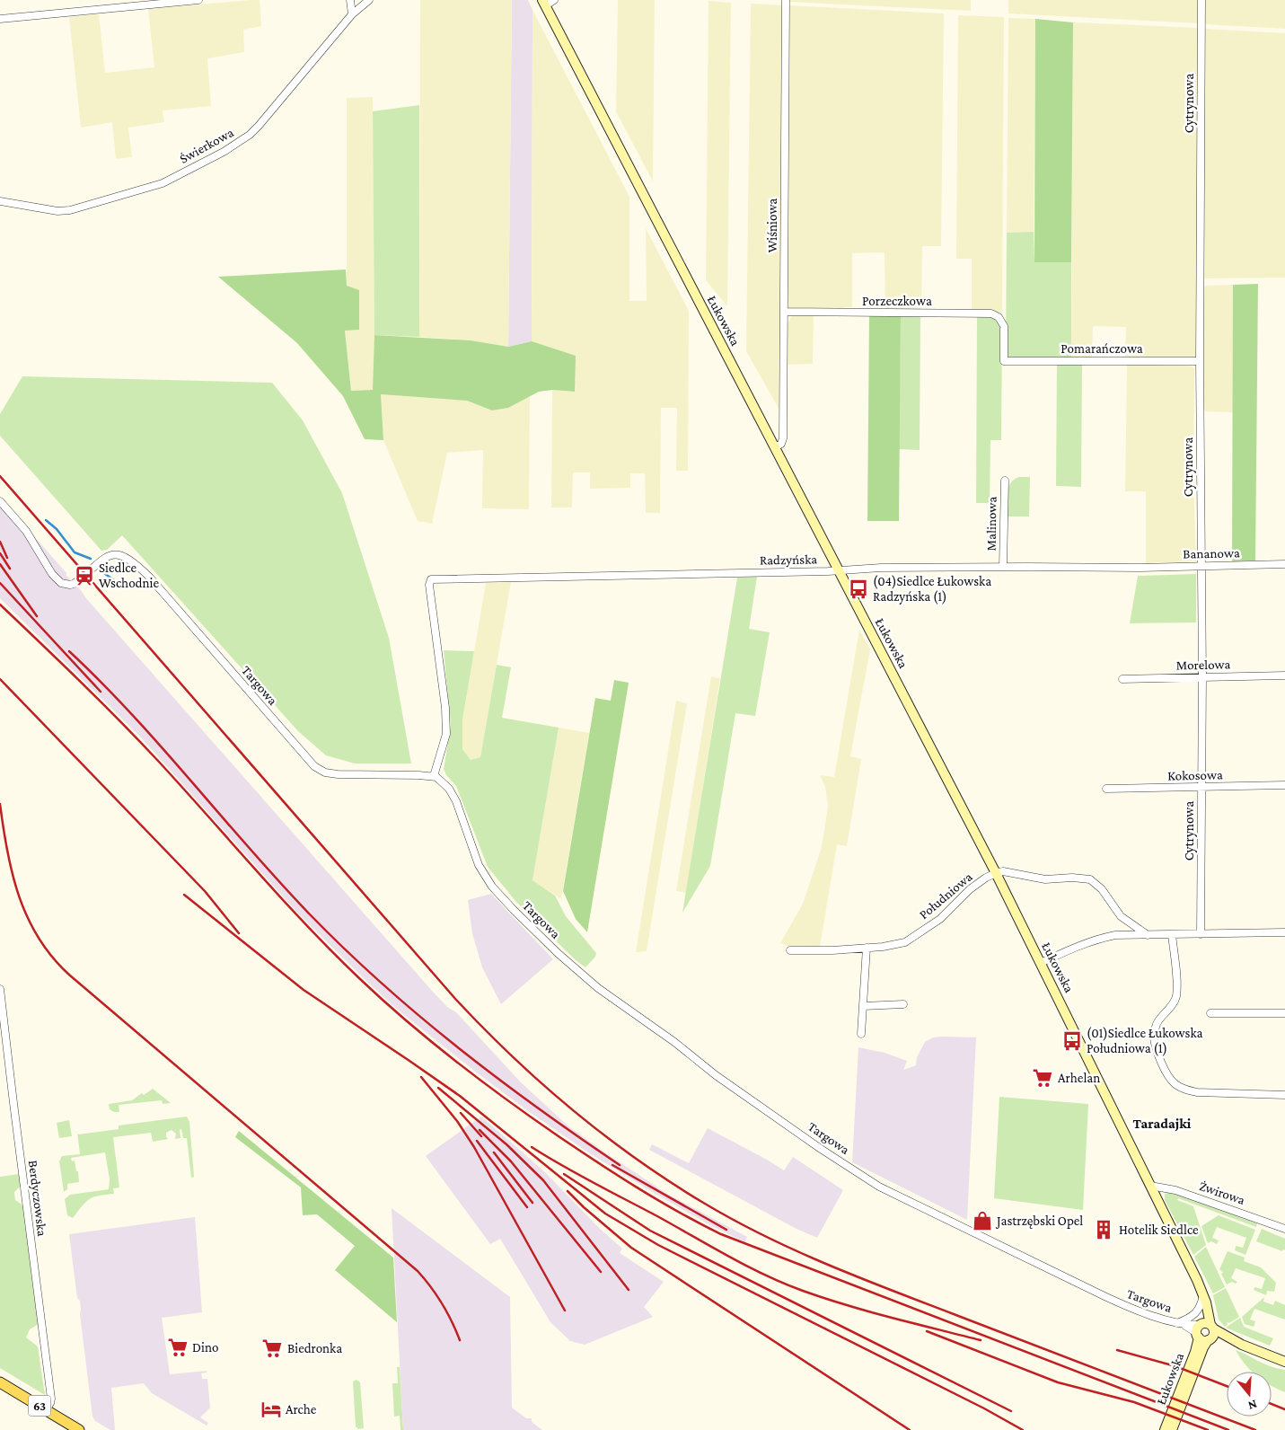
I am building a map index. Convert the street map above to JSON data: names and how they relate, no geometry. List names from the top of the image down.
{
  "streets": {
    "main road": ["Łukowska", "63"],
    "street": [
      "Cytrynowa",
      "Świerkowa",
      "Wiśniowa",
      "Porzeczkowa",
      "Pomarańczowa",
      "Malinowa",
      "Bananowa",
      "Radzyńska",
      "Morelowa",
      "Targowa",
      "Kokosowa",
      "Południowa",
      "Żwirowa",
      "Berdyczowska"
    ]
  },
  "crossings": [
    ["Cytrynowa", "Pomarańczowa"],
    ["Cytrynowa", "Bananowa"],
    ["Cytrynowa", "Morelowa"],
    ["Cytrynowa", "Kokosowa"],
    ["Wiśniowa", "Porzeczkowa"],
    ["Wiśniowa", "Łukowska"],
    ["Porzeczkowa", "Pomarańczowa"],
    ["Łukowska", "Radzyńska"],
    ["Łukowska", "Targowa"],
    ["Łukowska", "Południowa"],
    ["Łukowska", "Żwirowa"],
    ["Malinowa", "Radzyńska"],
    ["Bananowa", "Radzyńska"],
    ["Radzyńska", "Targowa"],
    ["Berdyczowska", "63"]
  ],
  "districts": ["Taradajki"],
  "places": {
    "station": ["Siedlce Wschodnie"],
    "bus stop": ["(04)Siedlce Łukowska Radzyńska (1)", "(01)Siedlce Łukowska Południowa (1)"],
    "supermarket": ["Arhelan", "Dino", "Biedronka"],
    "shop": ["Jastrzębski Opel"],
    "building": ["Hotelik Siedlce"],
    "hotel": ["Arche"]
  },
  "north": "bottom"
}
